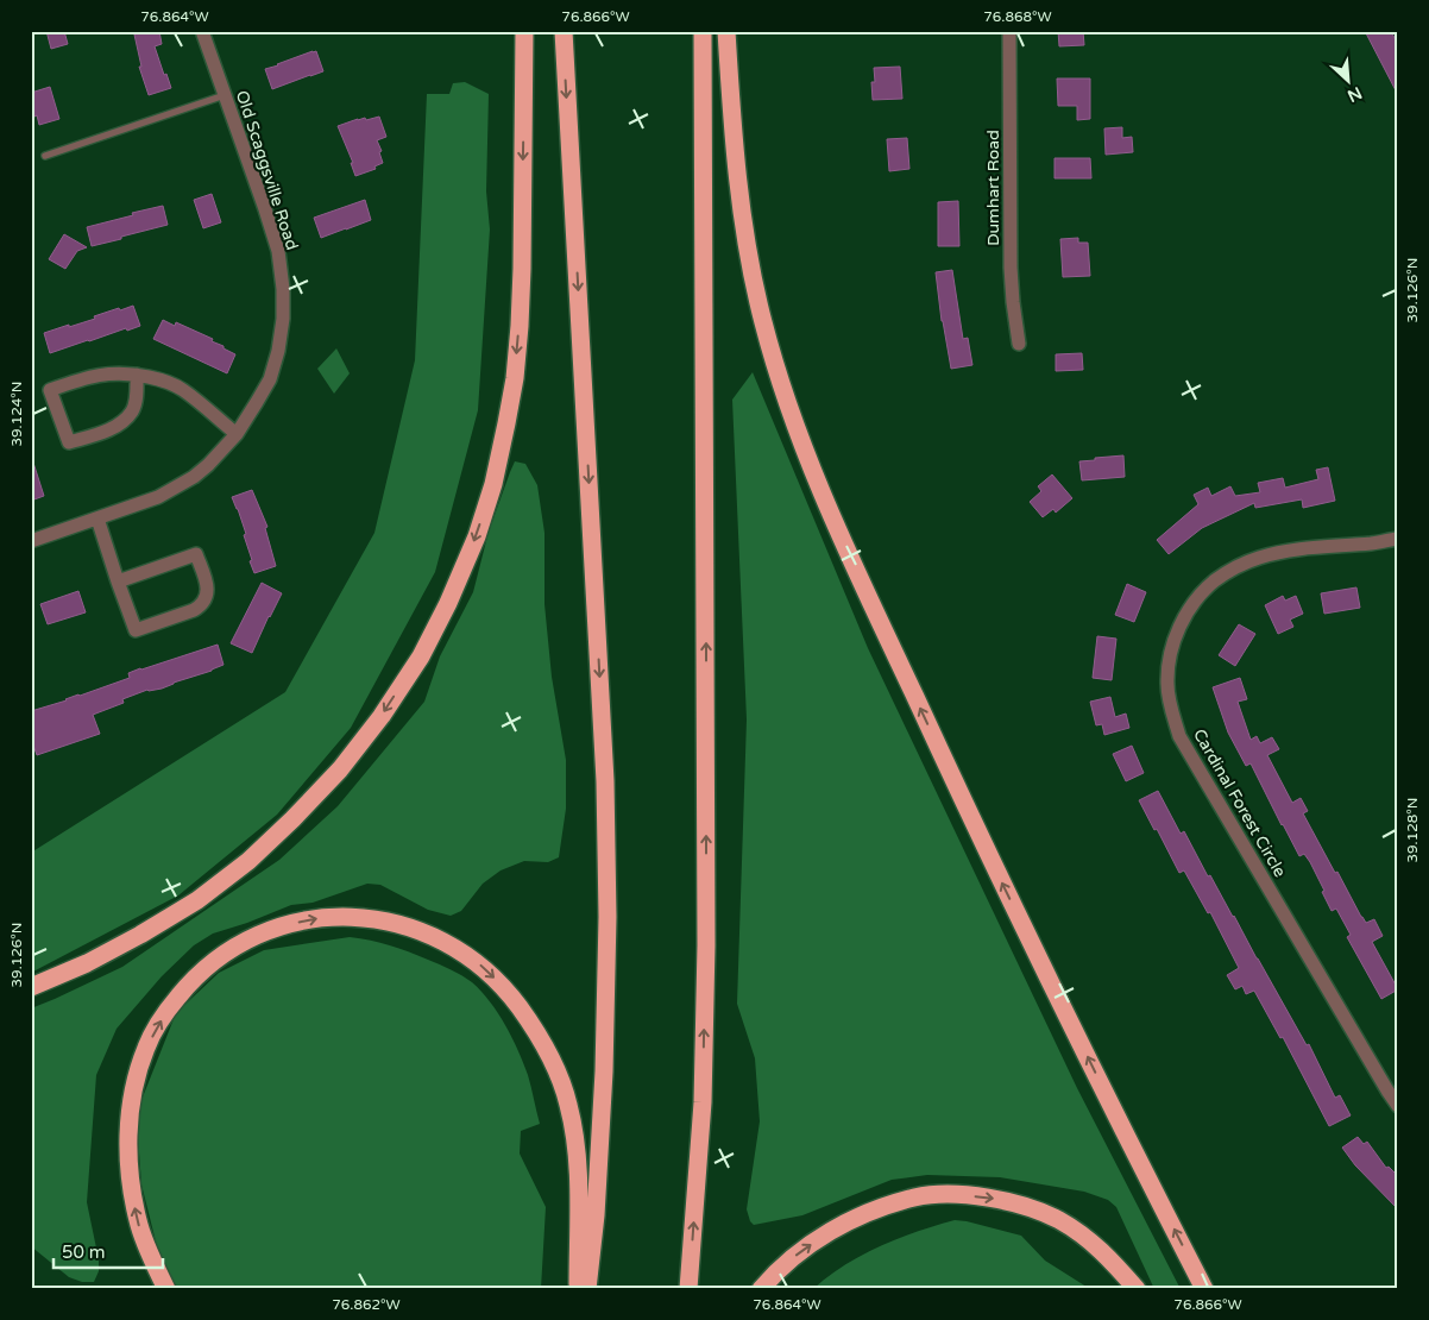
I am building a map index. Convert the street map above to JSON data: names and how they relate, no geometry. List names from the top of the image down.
{
  "streets": {
    "street": ["Old Scaggsville Road", "Dumhart Road", "Cardinal Forest Circle"]
  },
  "scale_bar": "50 m",
  "north": "bottom right",
  "coordinates": [
    "76.864°W",
    "76.866°W",
    "76.868°W",
    "39.126°N",
    "39.124°N",
    "39.128°N",
    "76.862°W"
  ]
}
